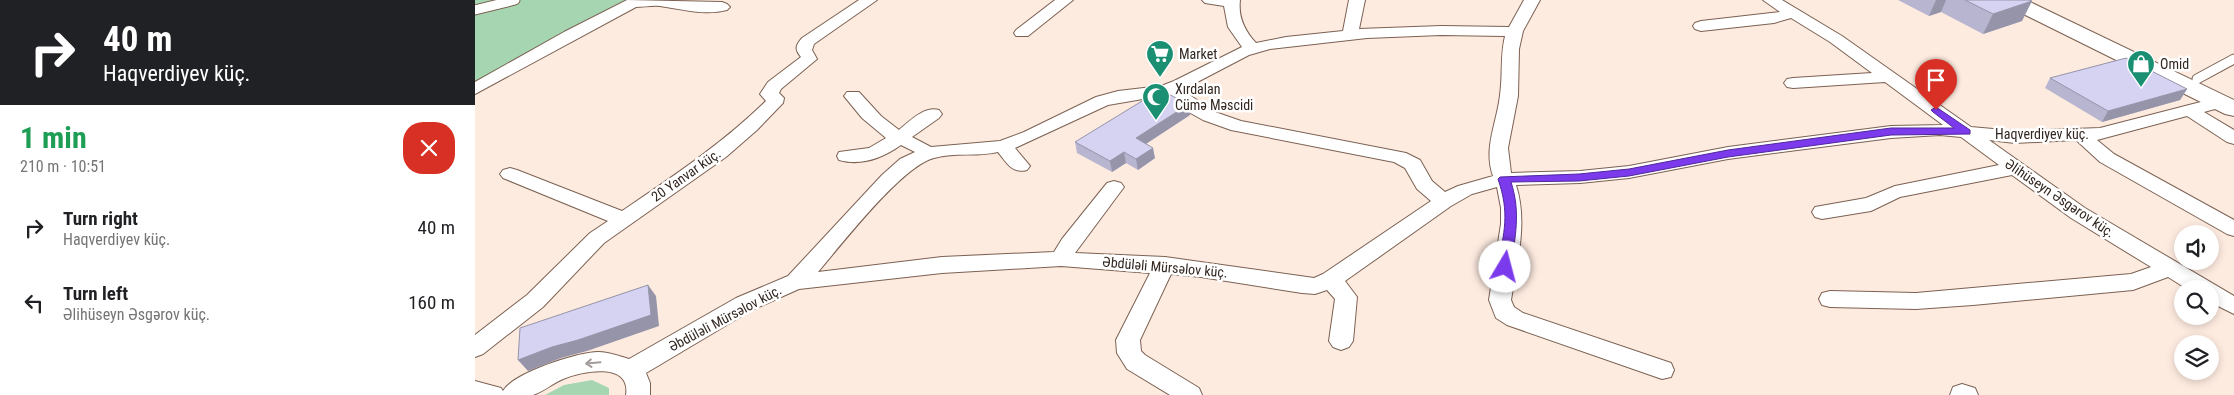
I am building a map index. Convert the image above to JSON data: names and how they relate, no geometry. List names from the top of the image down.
{
  "streets": {
    "street": [
      "Haqverdiyev küç.",
      "20 Yanvar küç.",
      "Əlihüseyn Əsgərov küç.",
      "Əbdüləli Mürsəlov küç."
    ]
  },
  "crossings": [
    ["Haqverdiyev küç.", "Əlihüseyn Əsgərov küç."],
    ["Haqverdiyev küç.", "Əbdüləli Mürsəlov küç."]
  ],
  "places": {
    "supermarket": ["Market"],
    "shop": ["Omid"],
    "mosque": ["Xırdalan Cümə Məscidi"]
  },
  "page": {
    "turn": ["40 m", "Haqverdiyev küç."],
    "heading": ["1 min", "210 m · 10:51"],
    "list": [
      {
        "name": "Turn right",
        "note": "Haqverdiyev küç.",
        "value": "40 m"
      },
      {
        "name": "Turn left",
        "note": "Əlihüseyn Əsgərov küç.",
        "value": "160 m"
      }
    ]
  }
}
